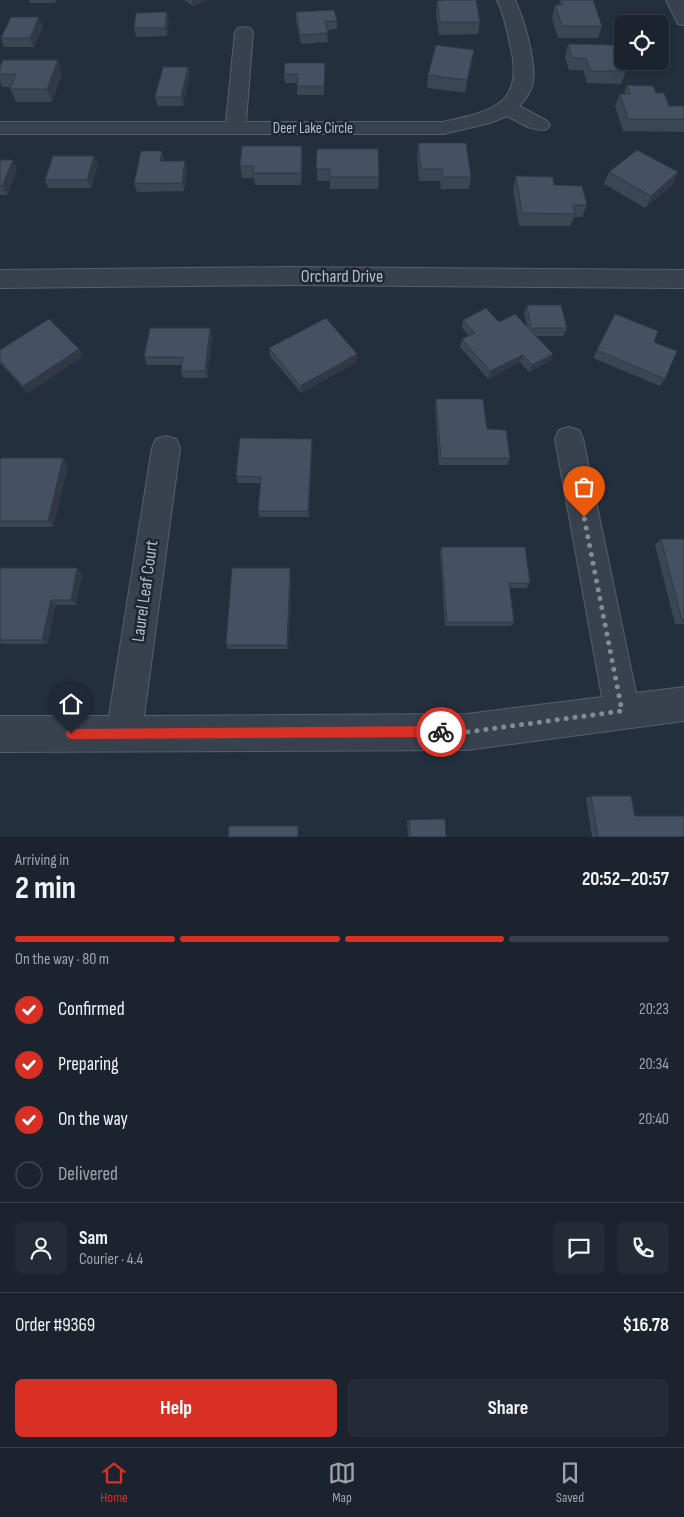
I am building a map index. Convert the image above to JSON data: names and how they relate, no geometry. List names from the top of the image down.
{
  "streets": {
    "street": ["Deer Lake Circle", "Orchard Drive", "Laurel Leaf Court"]
  },
  "page": {
    "heading": ["2 min", "Arriving in", "20:52–20:57"],
    "panel": [
      "Sam",
      "Courier · 4.4",
      "Order #9369",
      "$16.78"
    ],
    "bar": "On the way · 80 m",
    "list": [
      ["Confirmed", "20:23"],
      ["Preparing", "20:34"],
      ["On the way", "20:40"],
      "Delivered"
    ],
    "buttons": ["Help", "Share"],
    "tabs": ["Home", "Map", "Saved"]
  }
}
